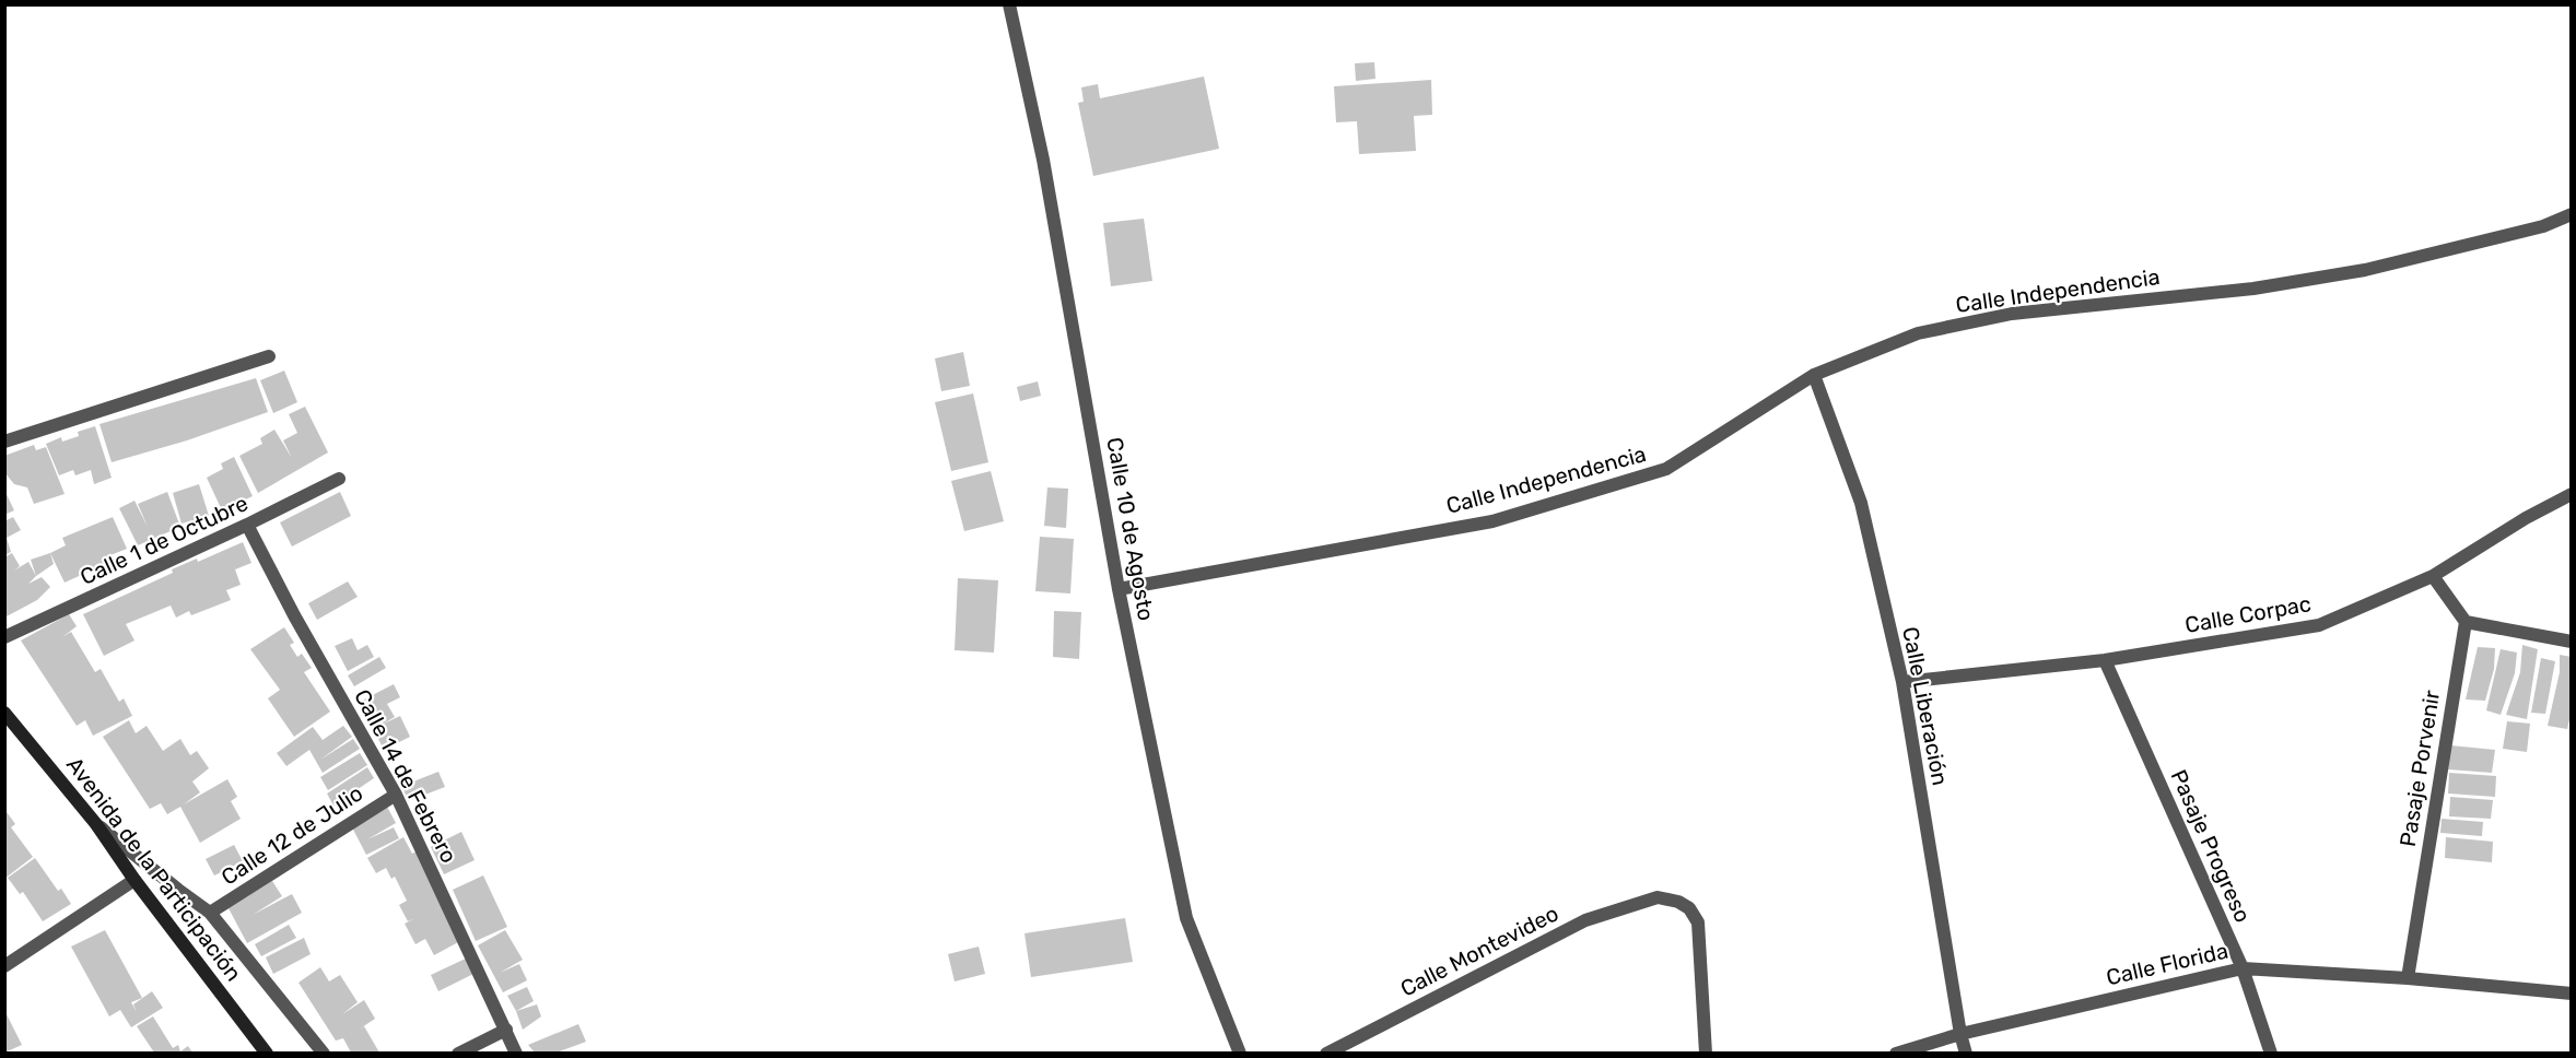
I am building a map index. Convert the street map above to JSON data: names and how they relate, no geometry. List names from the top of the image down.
{
  "streets": {
    "main road": ["Avenida de la Participación"],
    "street": [
      "Calle Independencia",
      "Calle 10 de Agosto",
      "Calle 1 de Octubre",
      "Calle Corpac",
      "Calle Liberación",
      "Pasaje Porvenir",
      "Calle 14 de Febrero",
      "Calle 12 de Julio",
      "Pasaje Progreso",
      "Calle Montevideo",
      "Calle Florida"
    ]
  },
  "crossings": [
    ["Calle Independencia", "Calle 10 de Agosto"],
    ["Calle Independencia", "Calle Liberación"],
    ["Calle 1 de Octubre", "Calle 14 de Febrero"],
    ["Calle Corpac", "Calle Liberación"],
    ["Calle Corpac", "Pasaje Progreso"],
    ["Calle Liberación", "Calle Florida"],
    ["Pasaje Porvenir", "Calle Florida"],
    ["Calle 14 de Febrero", "Calle 12 de Julio"],
    ["Pasaje Progreso", "Calle Florida"]
  ]
}
